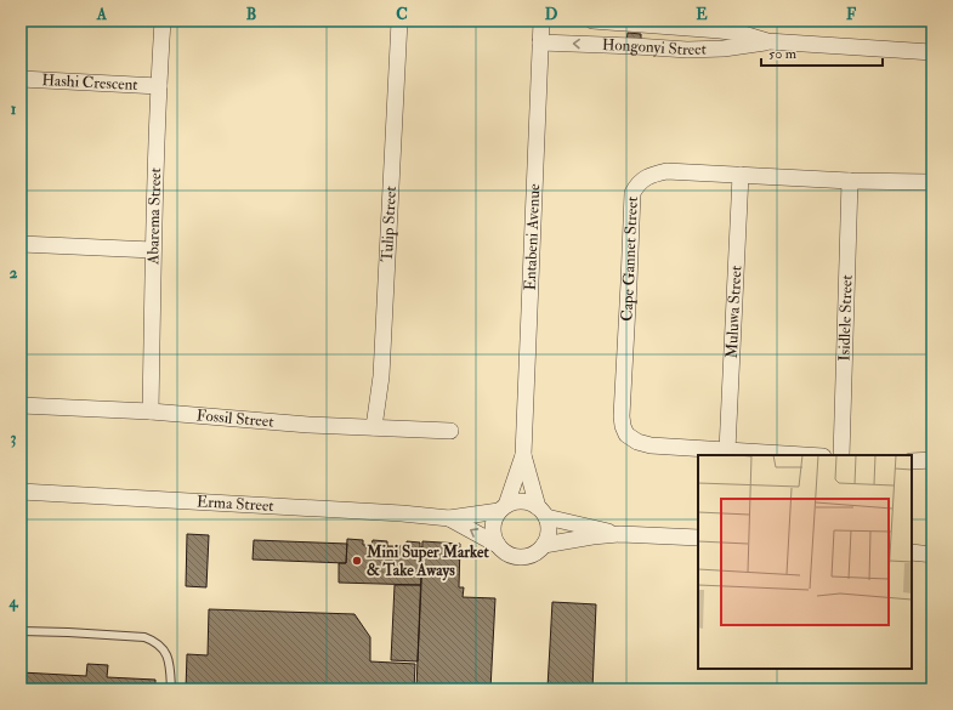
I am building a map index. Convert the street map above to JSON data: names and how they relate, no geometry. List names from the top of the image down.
{
  "streets": {
    "street": [
      "Hongonyi Street",
      "Hashi Crescent",
      "Abarema Street",
      "Tulip Street",
      "Entabeni Avenue",
      "Cape Gannet Street",
      "Muluwa Street",
      "Isidlele Street",
      "Fossil Street",
      "Erma Street"
    ]
  },
  "crossings": [
    ["Hongonyi Street", "Entabeni Avenue"],
    ["Hashi Crescent", "Abarema Street"],
    ["Abarema Street", "Fossil Street"],
    ["Tulip Street", "Fossil Street"],
    ["Entabeni Avenue", "Erma Street"],
    ["Cape Gannet Street", "Muluwa Street"],
    ["Cape Gannet Street", "Isidlele Street"]
  ],
  "places": ["Mini Super Market & Take Aways"],
  "scale_bar": "50 m",
  "grid": {
    "columns": [
      "A",
      "B",
      "C",
      "D",
      "E",
      "F"
    ],
    "rows": [
      "1",
      "2",
      "3",
      "4"
    ]
  }
}
